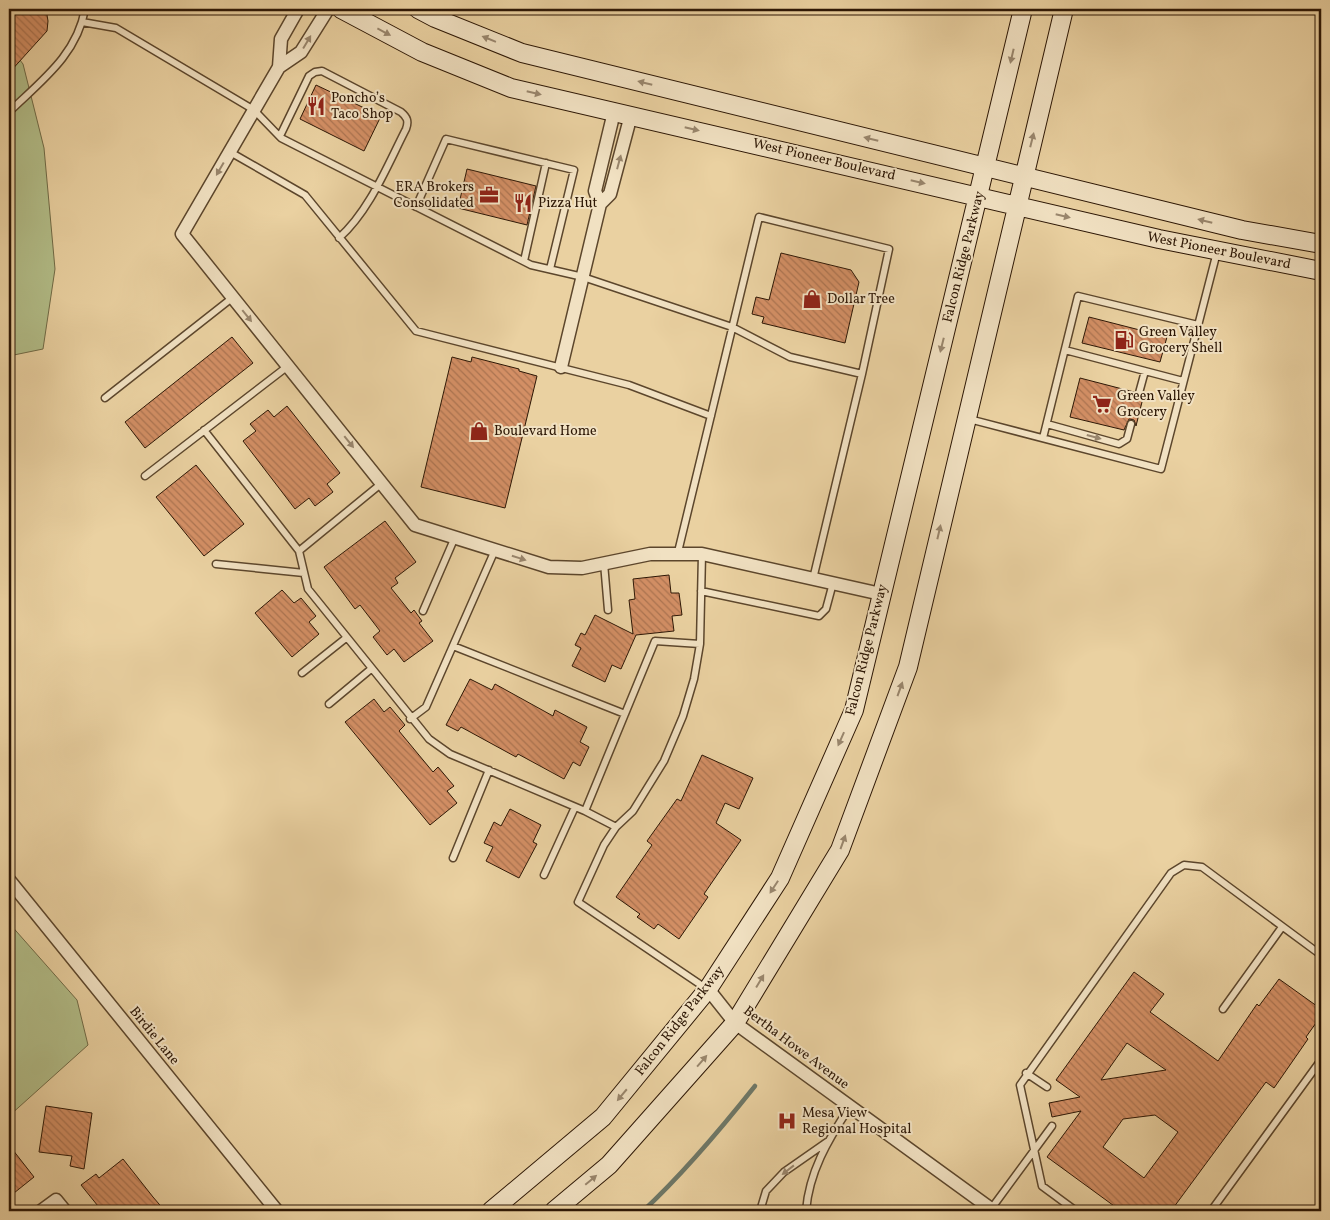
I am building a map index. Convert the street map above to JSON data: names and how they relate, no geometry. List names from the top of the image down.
{
  "streets": {
    "main road": ["West Pioneer Boulevard", "Falcon Ridge Parkway"],
    "street": ["Birdie Lane", "Bertha Howe Avenue"]
  },
  "crossings": [
    ["West Pioneer Boulevard", "Falcon Ridge Parkway"],
    ["Falcon Ridge Parkway", "Bertha Howe Avenue"]
  ],
  "places": {
    "restaurant": ["Poncho’s Taco Shop", "Pizza Hut"],
    "office": ["ERA Brokers Consolidated"],
    "shop": ["Dollar Tree", "Boulevard Home"],
    "fuel station": ["Green Valley Grocery Shell"],
    "supermarket": ["Green Valley Grocery"],
    "hospital": ["Mesa View Regional Hospital"]
  }
}
